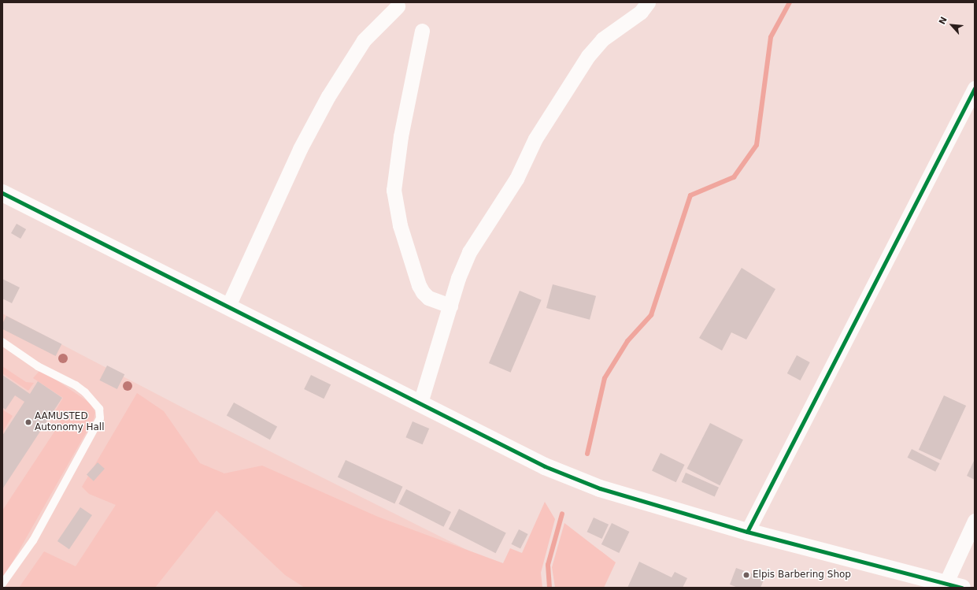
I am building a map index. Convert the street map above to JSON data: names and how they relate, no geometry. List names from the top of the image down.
{
  "places": ["AAMUSTED Autonomy Hall", "Elpis Barbering Shop"],
  "north": "top left"
}
